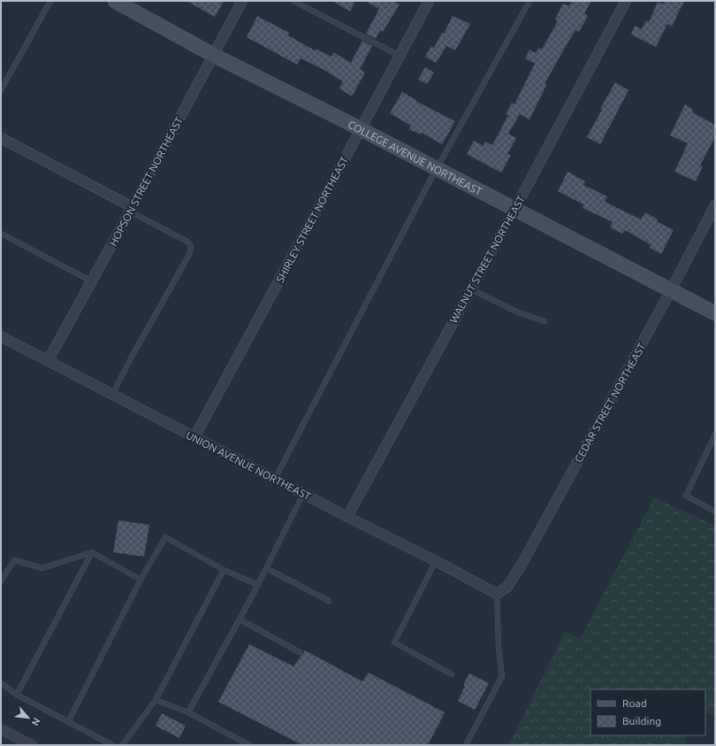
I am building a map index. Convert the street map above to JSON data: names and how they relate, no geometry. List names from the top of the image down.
{
  "streets": {
    "main road": ["COLLEGE AVENUE NORTHEAST"],
    "street": [
      "HOPSON STREET NORTHEAST",
      "SHIRLEY STREET NORTHEAST",
      "WALNUT STREET NORTHEAST",
      "CEDAR STREET NORTHEAST",
      "UNION AVENUE NORTHEAST"
    ]
  },
  "crossings": [
    ["COLLEGE AVENUE NORTHEAST", "HOPSON STREET NORTHEAST"],
    ["COLLEGE AVENUE NORTHEAST", "SHIRLEY STREET NORTHEAST"],
    ["COLLEGE AVENUE NORTHEAST", "WALNUT STREET NORTHEAST"],
    ["COLLEGE AVENUE NORTHEAST", "CEDAR STREET NORTHEAST"],
    ["HOPSON STREET NORTHEAST", "UNION AVENUE NORTHEAST"],
    ["SHIRLEY STREET NORTHEAST", "UNION AVENUE NORTHEAST"],
    ["WALNUT STREET NORTHEAST", "UNION AVENUE NORTHEAST"],
    ["CEDAR STREET NORTHEAST", "UNION AVENUE NORTHEAST"]
  ],
  "legend": ["Road", "Building"],
  "north": "bottom right"
}
